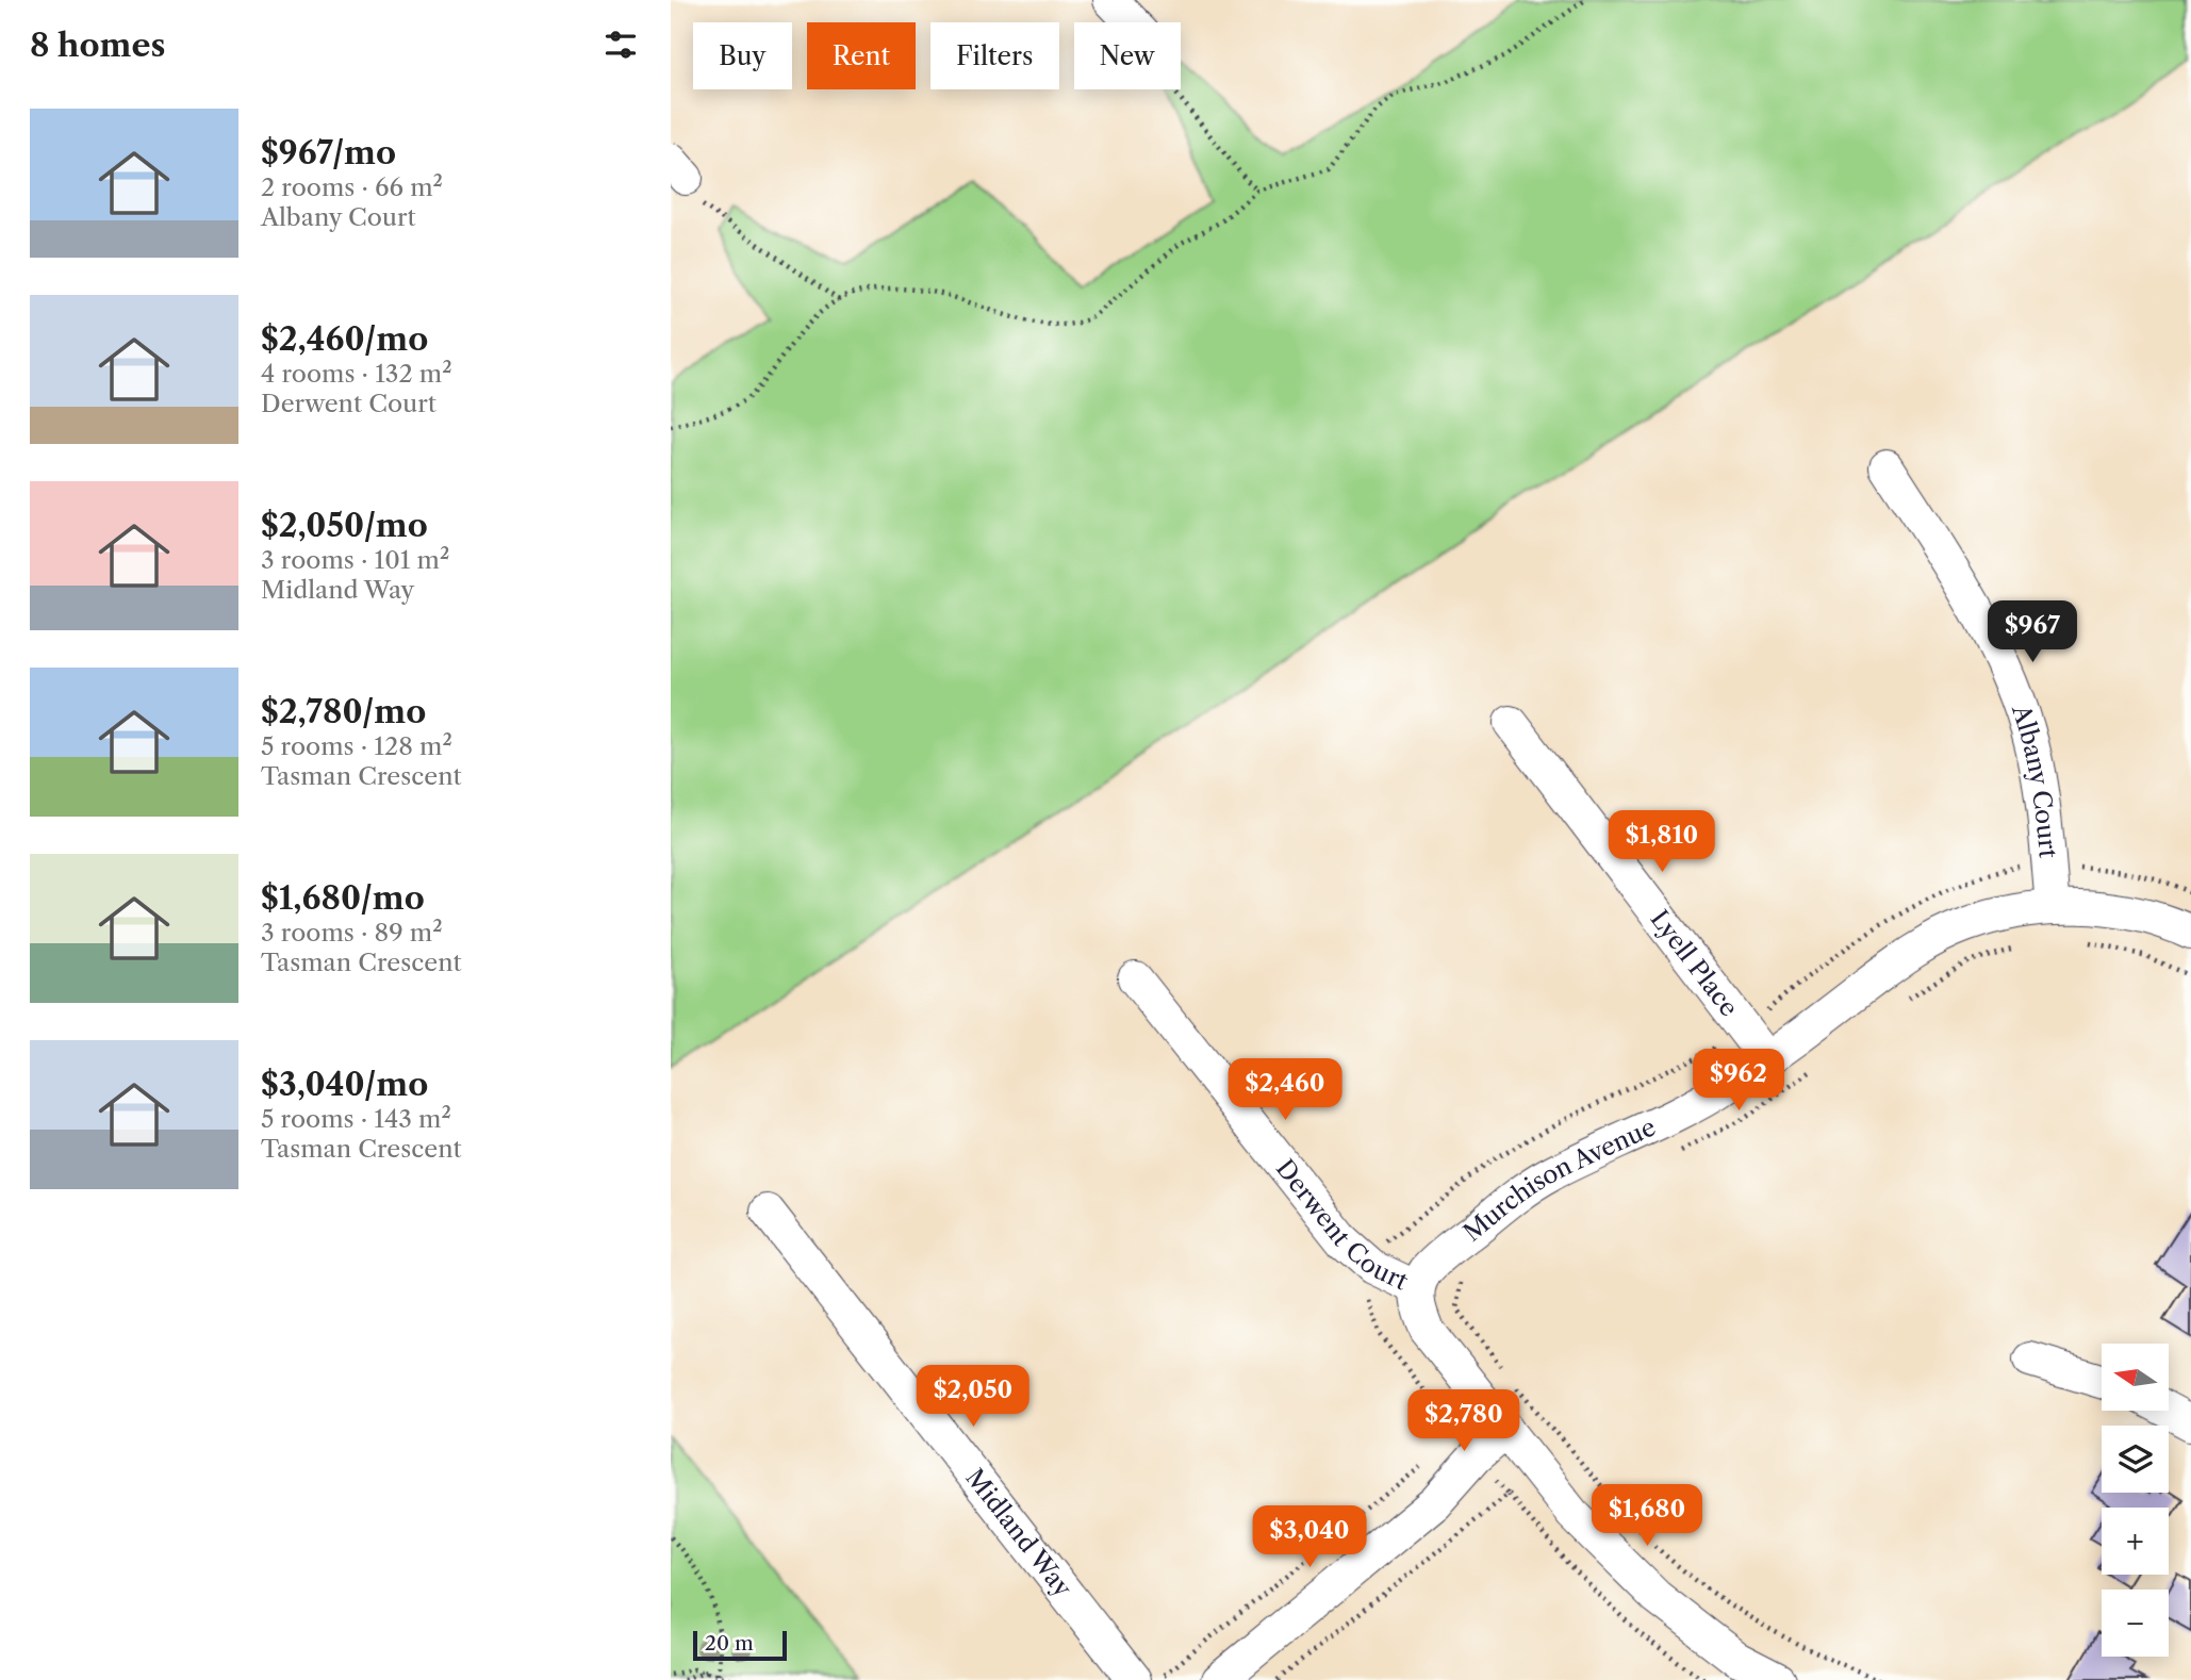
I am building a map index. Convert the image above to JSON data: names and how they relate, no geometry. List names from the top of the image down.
{
  "streets": {
    "street": [
      "Albany Court",
      "Lyell Place",
      "Murchison Avenue",
      "Derwent Court",
      "Midland Way"
    ]
  },
  "crossings": [
    ["Albany Court", "Murchison Avenue"],
    ["Lyell Place", "Murchison Avenue"],
    ["Murchison Avenue", "Derwent Court"]
  ],
  "scale_bar": "20 m",
  "north": "left",
  "page": {
    "heading": "8 homes",
    "chip": [
      "Buy",
      "Rent",
      "Filters",
      "New"
    ],
    "list": [
      {
        "name": "$967/mo",
        "note": "2 rooms · 66 m² · Albany Court"
      },
      {
        "name": "$2,460/mo",
        "note": "4 rooms · 132 m² · Derwent Court"
      },
      {
        "name": "$2,050/mo",
        "note": "3 rooms · 101 m² · Midland Way"
      },
      {
        "name": "$2,780/mo",
        "note": "5 rooms · 128 m² · Tasman Crescent"
      },
      {
        "name": "$1,680/mo",
        "note": "3 rooms · 89 m² · Tasman Crescent"
      },
      {
        "name": "$3,040/mo",
        "note": "5 rooms · 143 m² · Tasman Crescent"
      }
    ],
    "price": [
      "$967",
      "$1,810",
      "$962",
      "$2,460",
      "$2,050",
      "$2,780",
      "$1,680",
      "$3,040"
    ],
    "map_buttons": ["+", "−"],
    "scale": "20 m"
  }
}
